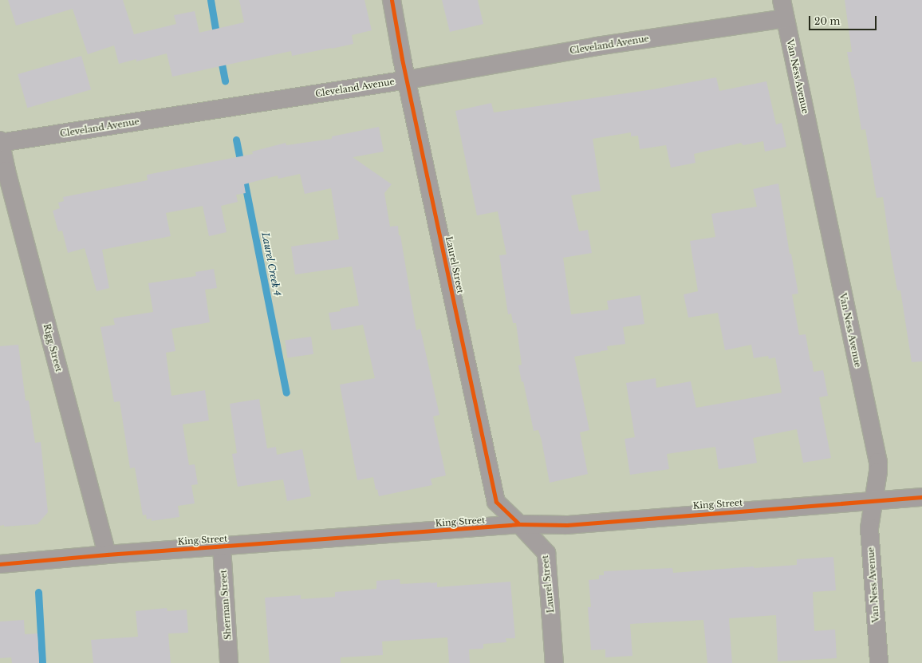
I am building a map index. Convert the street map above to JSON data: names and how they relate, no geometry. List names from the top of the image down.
{
  "streets": {
    "street": [
      "Cleveland Avenue",
      "Van Ness Avenue",
      "Laurel Street",
      "Rigg Street",
      "King Street",
      "Sherman Street"
    ]
  },
  "crossings": [
    ["Cleveland Avenue", "Van Ness Avenue"],
    ["Cleveland Avenue", "Laurel Street"],
    ["Cleveland Avenue", "Rigg Street"],
    ["Van Ness Avenue", "King Street"],
    ["Laurel Street", "King Street"],
    ["Rigg Street", "King Street"],
    ["King Street", "Sherman Street"]
  ],
  "water": ["Laurel Creek 4"],
  "scale_bar": "20 m"
}
